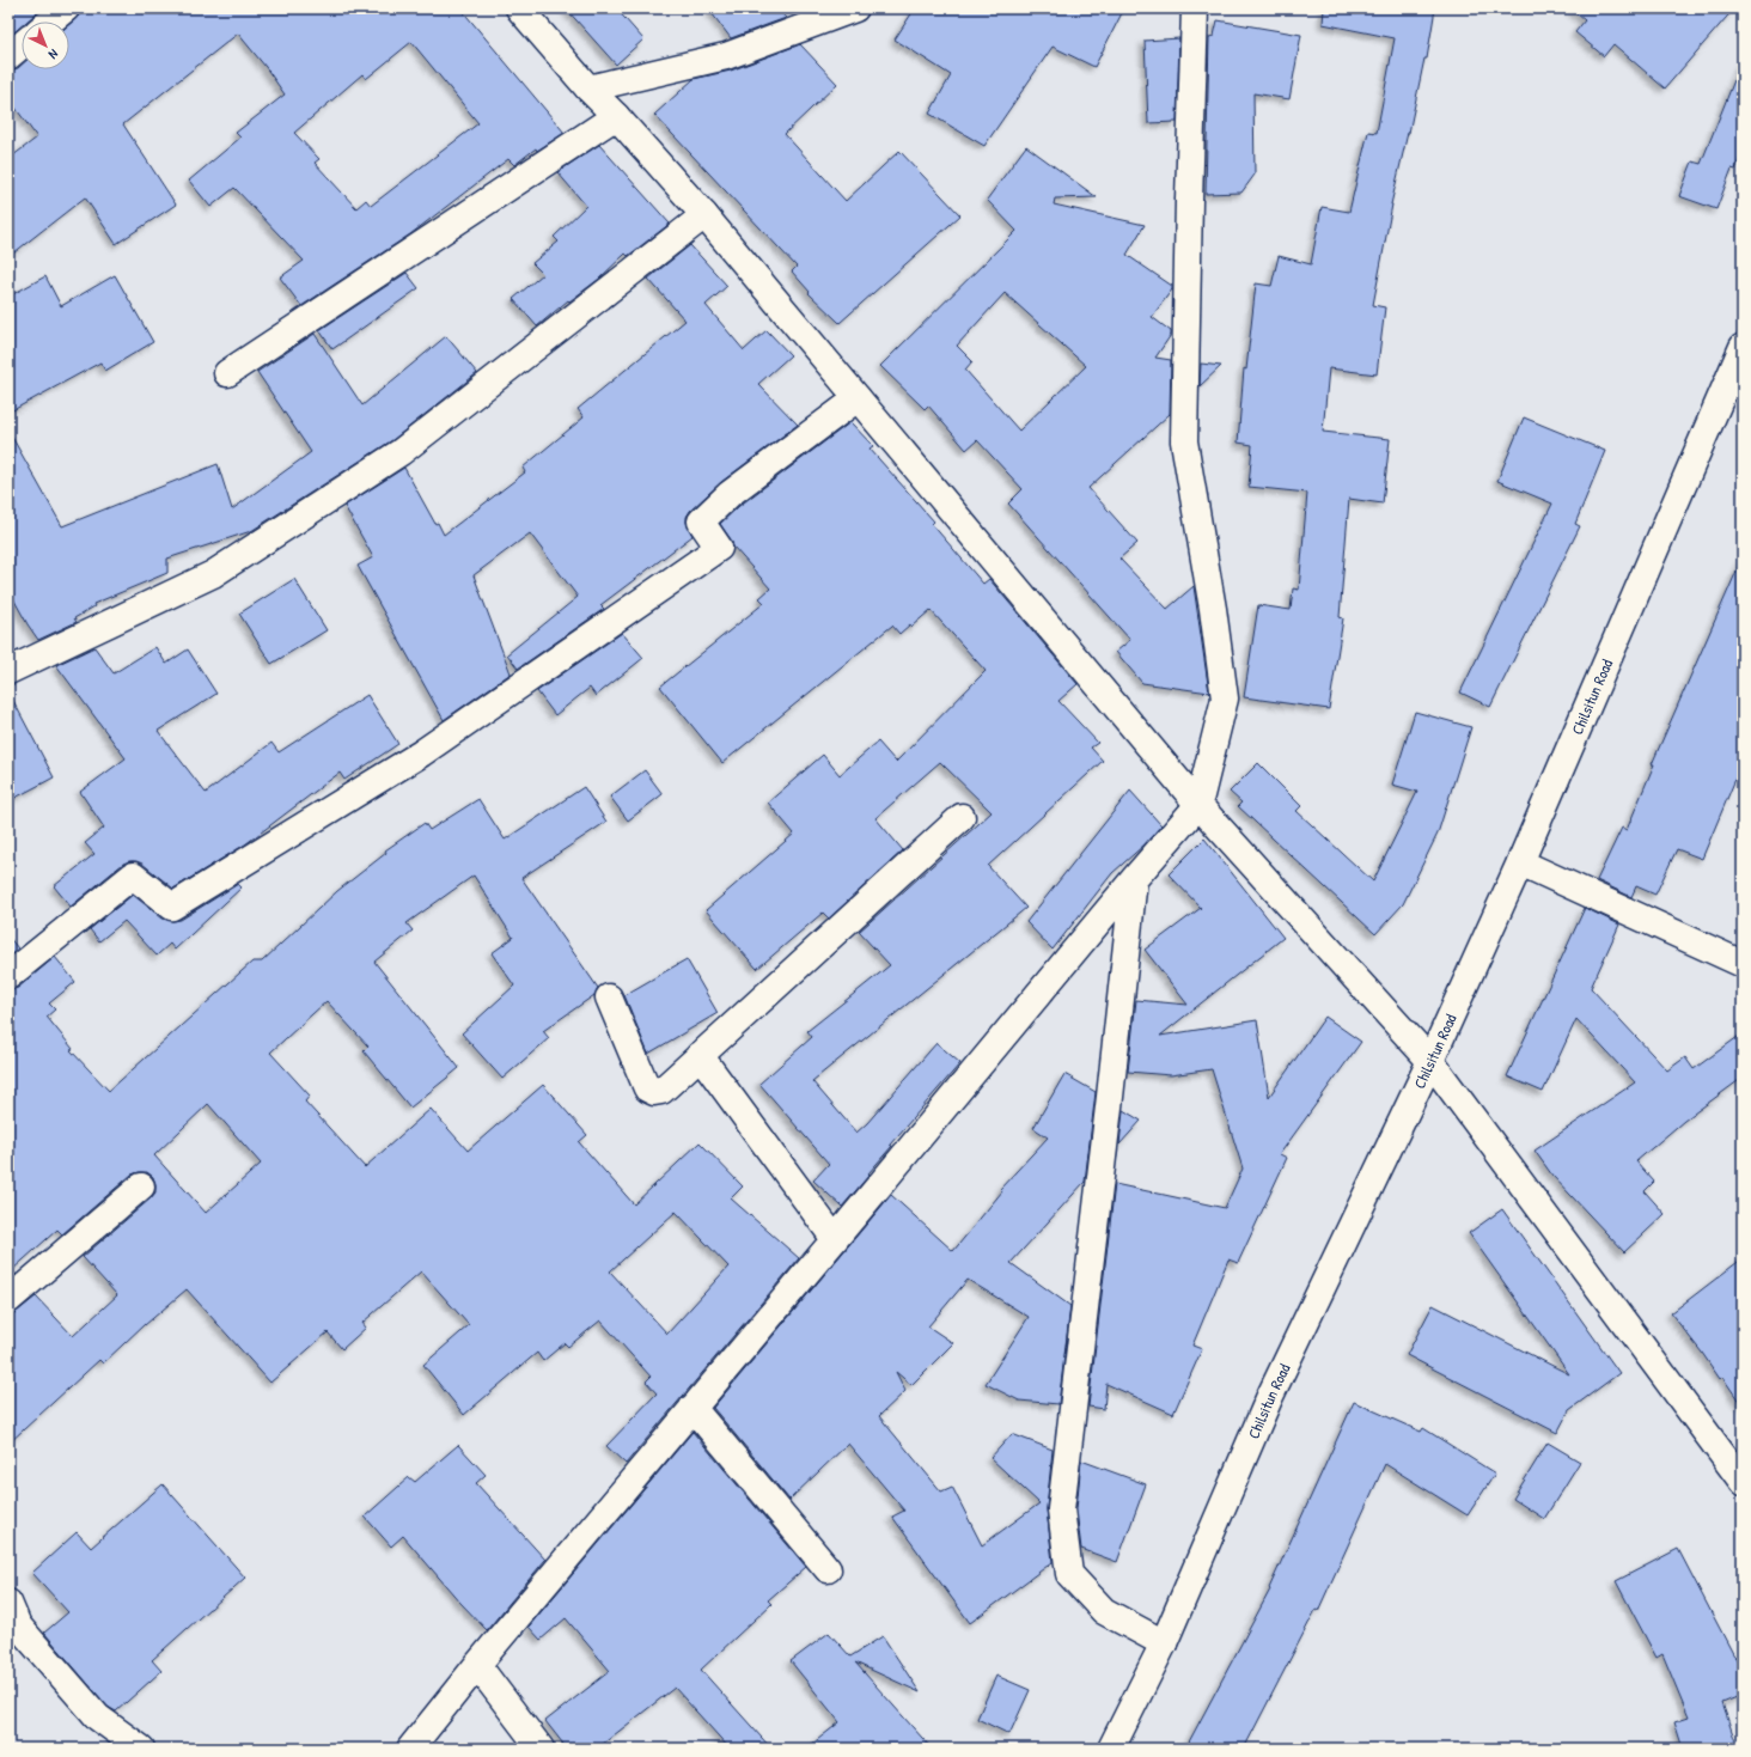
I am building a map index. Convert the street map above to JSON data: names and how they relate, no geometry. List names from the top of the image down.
{
  "streets": {
    "street": ["Chilsitun Road"]
  },
  "north": "bottom right"
}
